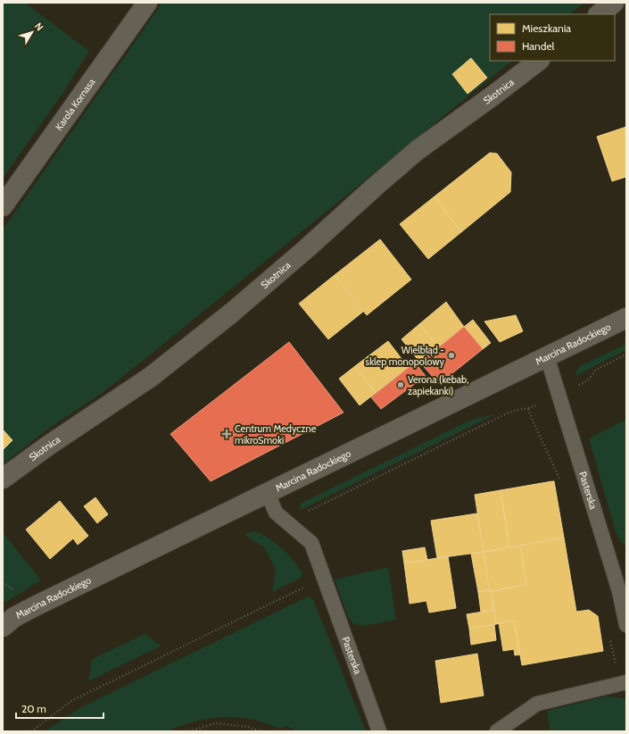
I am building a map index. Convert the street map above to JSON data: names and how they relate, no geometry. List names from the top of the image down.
{
  "streets": {
    "street": ["Skotnica", "Karola Kornasa", "Marcina Radockiego"],
    "lane": ["Pasterska"]
  },
  "crossings": [
    ["Marcina Radockiego", "Pasterska"]
  ],
  "places": {
    "other": ["Wielbłąd - sklep monopolowy", "Verona (kebab, zapiekanki)"],
    "health": ["Centrum Medyczne mikroSmoki"]
  },
  "legend": ["Mieszkania", "Handel"],
  "scale_bar": "20 m",
  "north": "top right"
}
